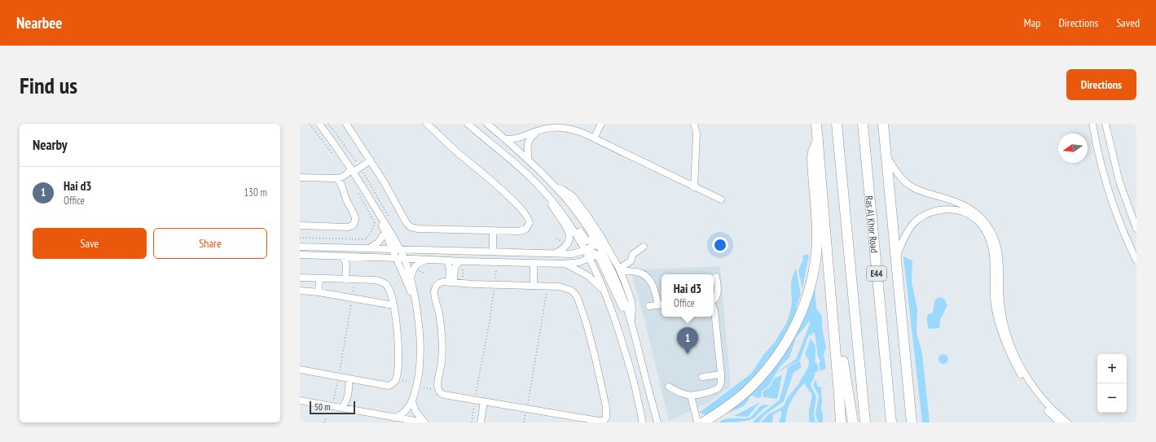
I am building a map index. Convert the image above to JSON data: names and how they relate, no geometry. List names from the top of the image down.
{
  "streets": {
    "highway": ["Ras Al Khor Road", "E44"]
  },
  "scale_bar": "50 m",
  "north": "left",
  "page": {
    "header": "Nearbee",
    "nav": ["Map", "Directions", "Saved"],
    "buttons": [
      "Directions",
      ["Save", "Share"]
    ],
    "title": "Find us",
    "heading": "Nearby",
    "list": [
      {
        "mark": "1",
        "name": "Hai d3",
        "note": "Office",
        "value": "130 m"
      }
    ],
    "popup": ["Hai d3", "Office"],
    "pins": "1",
    "map_buttons": ["+", "−"],
    "scale": "50 m"
  }
}
